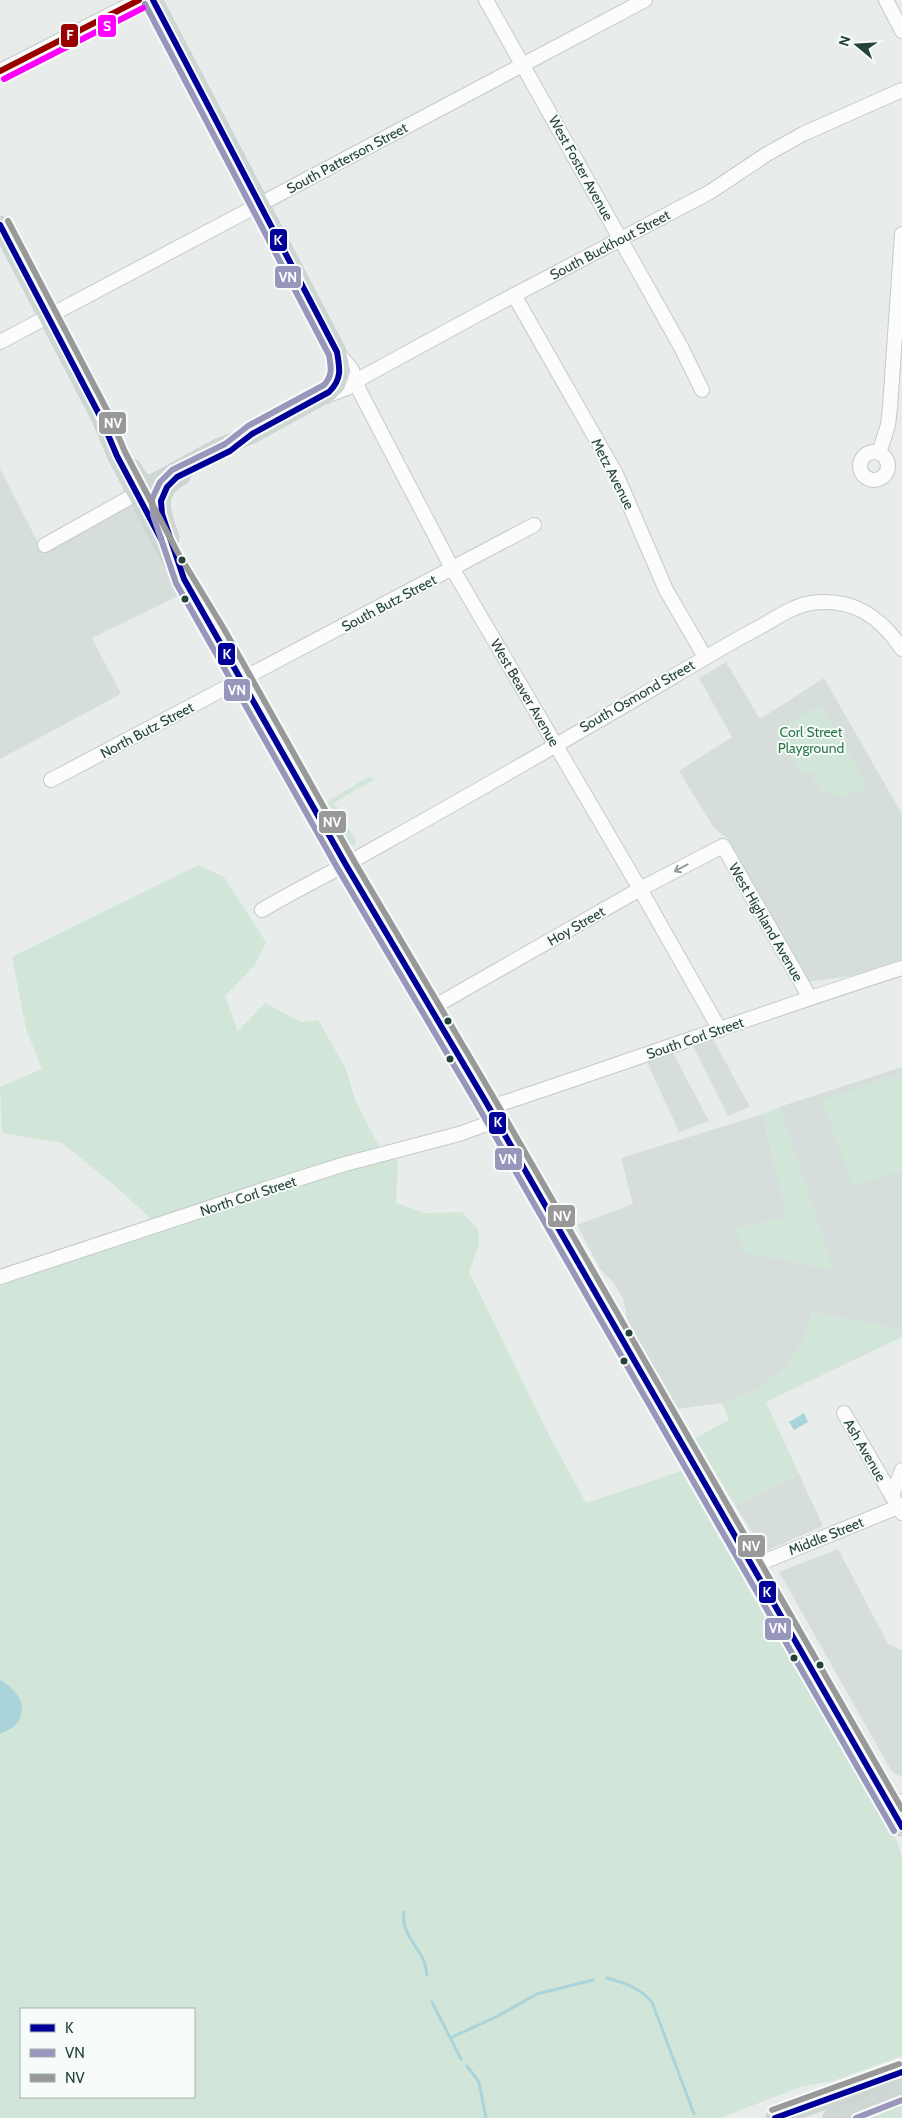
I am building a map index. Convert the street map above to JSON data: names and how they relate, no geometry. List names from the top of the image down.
{
  "streets": {
    "main road": ["South Buckhout Street", "West Beaver Avenue"],
    "street": [
      "South Patterson Street",
      "West Foster Avenue",
      "Metz Avenue",
      "South Butz Street",
      "South Osmond Street",
      "North Butz Street",
      "West Highland Avenue",
      "Hoy Street",
      "South Corl Street",
      "North Corl Street",
      "Ash Avenue",
      "Middle Street"
    ]
  },
  "crossings": [
    ["South Patterson Street", "West Foster Avenue"],
    ["South Patterson Street", "West Beaver Avenue"],
    ["West Foster Avenue", "South Buckhout Street"],
    ["South Buckhout Street", "Metz Avenue"],
    ["South Buckhout Street", "West Beaver Avenue"],
    ["Metz Avenue", "South Osmond Street"],
    ["South Butz Street", "West Beaver Avenue"],
    ["South Butz Street", "North Butz Street"],
    ["West Beaver Avenue", "South Osmond Street"],
    ["West Beaver Avenue", "Hoy Street"],
    ["West Beaver Avenue", "South Corl Street"],
    ["West Highland Avenue", "Hoy Street"],
    ["West Highland Avenue", "South Corl Street"],
    ["South Corl Street", "North Corl Street"],
    ["Ash Avenue", "Middle Street"]
  ],
  "parks": ["Corl Street Playground"],
  "lines": [
    "transit line K",
    "transit line F",
    "transit line VN",
    "transit line S",
    "transit line NV"
  ],
  "legend": ["K", "VN", "NV"],
  "north": "left"
}
